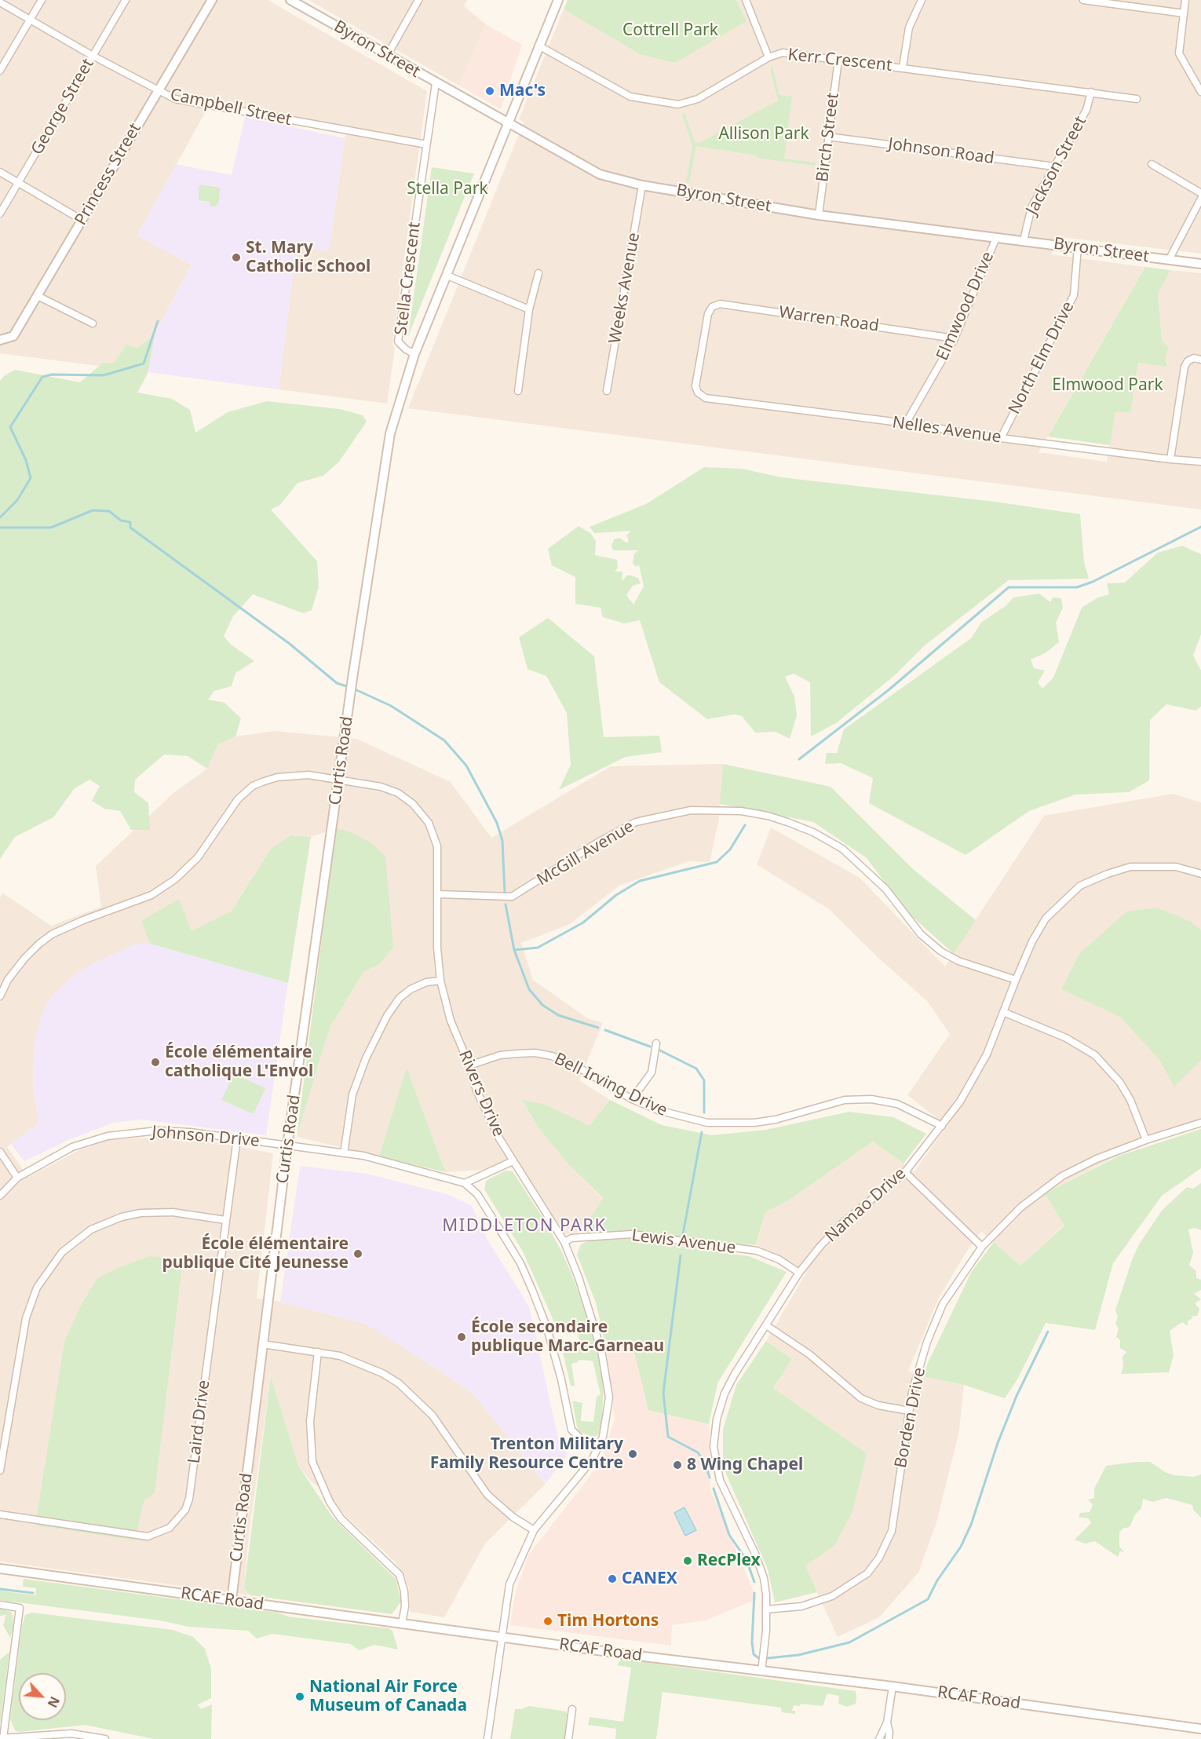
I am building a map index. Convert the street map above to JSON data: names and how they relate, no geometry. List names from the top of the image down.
{
  "streets": {
    "main road": [
      "Byron Street",
      "Princess Street",
      "Curtis Road",
      "RCAF Road"
    ],
    "street": [
      "Kerr Crescent",
      "George Street",
      "Campbell Street",
      "Birch Street",
      "Johnson Road",
      "Jackson Street",
      "Stella Crescent",
      "Weeks Avenue",
      "Elmwood Drive",
      "Warren Road",
      "North Elm Drive",
      "Nelles Avenue",
      "McGill Avenue",
      "Bell Irving Drive",
      "Rivers Drive",
      "Johnson Drive",
      "Namao Drive",
      "Lewis Avenue",
      "Borden Drive",
      "Laird Drive"
    ]
  },
  "crossings": [
    ["Byron Street", "Birch Street"],
    ["Byron Street", "Jackson Street"],
    ["Byron Street", "Stella Crescent"],
    ["Byron Street", "Weeks Avenue"],
    ["Byron Street", "Elmwood Drive"],
    ["Byron Street", "North Elm Drive"],
    ["Byron Street", "Curtis Road"],
    ["Kerr Crescent", "Birch Street"],
    ["Kerr Crescent", "Jackson Street"],
    ["Kerr Crescent", "Curtis Road"],
    ["George Street", "Campbell Street"],
    ["Campbell Street", "Princess Street"],
    ["Campbell Street", "Stella Crescent"],
    ["Birch Street", "Johnson Road"],
    ["Johnson Road", "Jackson Street"],
    ["Stella Crescent", "Curtis Road"],
    ["Elmwood Drive", "Warren Road"],
    ["Elmwood Drive", "Nelles Avenue"],
    ["Warren Road", "Nelles Avenue"],
    ["North Elm Drive", "Nelles Avenue"],
    ["Curtis Road", "Rivers Drive"],
    ["Curtis Road", "Johnson Drive"],
    ["Curtis Road", "RCAF Road"],
    ["McGill Avenue", "Rivers Drive"],
    ["McGill Avenue", "Namao Drive"],
    ["Bell Irving Drive", "Rivers Drive"],
    ["Bell Irving Drive", "Namao Drive"],
    ["Rivers Drive", "Lewis Avenue"],
    ["Rivers Drive", "RCAF Road"],
    ["Johnson Drive", "Laird Drive"],
    ["Namao Drive", "Lewis Avenue"],
    ["Namao Drive", "Borden Drive"],
    ["Namao Drive", "RCAF Road"]
  ],
  "districts": ["MIDDLETON PARK"],
  "parks": [
    "Cottrell Park",
    "Allison Park",
    "Stella Park",
    "Elmwood Park"
  ],
  "places": [
    "Mac's",
    "St. Mary Catholic School",
    "École élémentaire catholique L'Envol",
    "École élémentaire publique Cité Jeunesse",
    "École secondaire publique Marc-Garneau",
    "Trenton Military Family Resource Centre",
    "8 Wing Chapel",
    "RecPlex",
    "CANEX",
    "Tim Hortons",
    "National Air Force Museum of Canada"
  ],
  "north": "bottom right"
}
